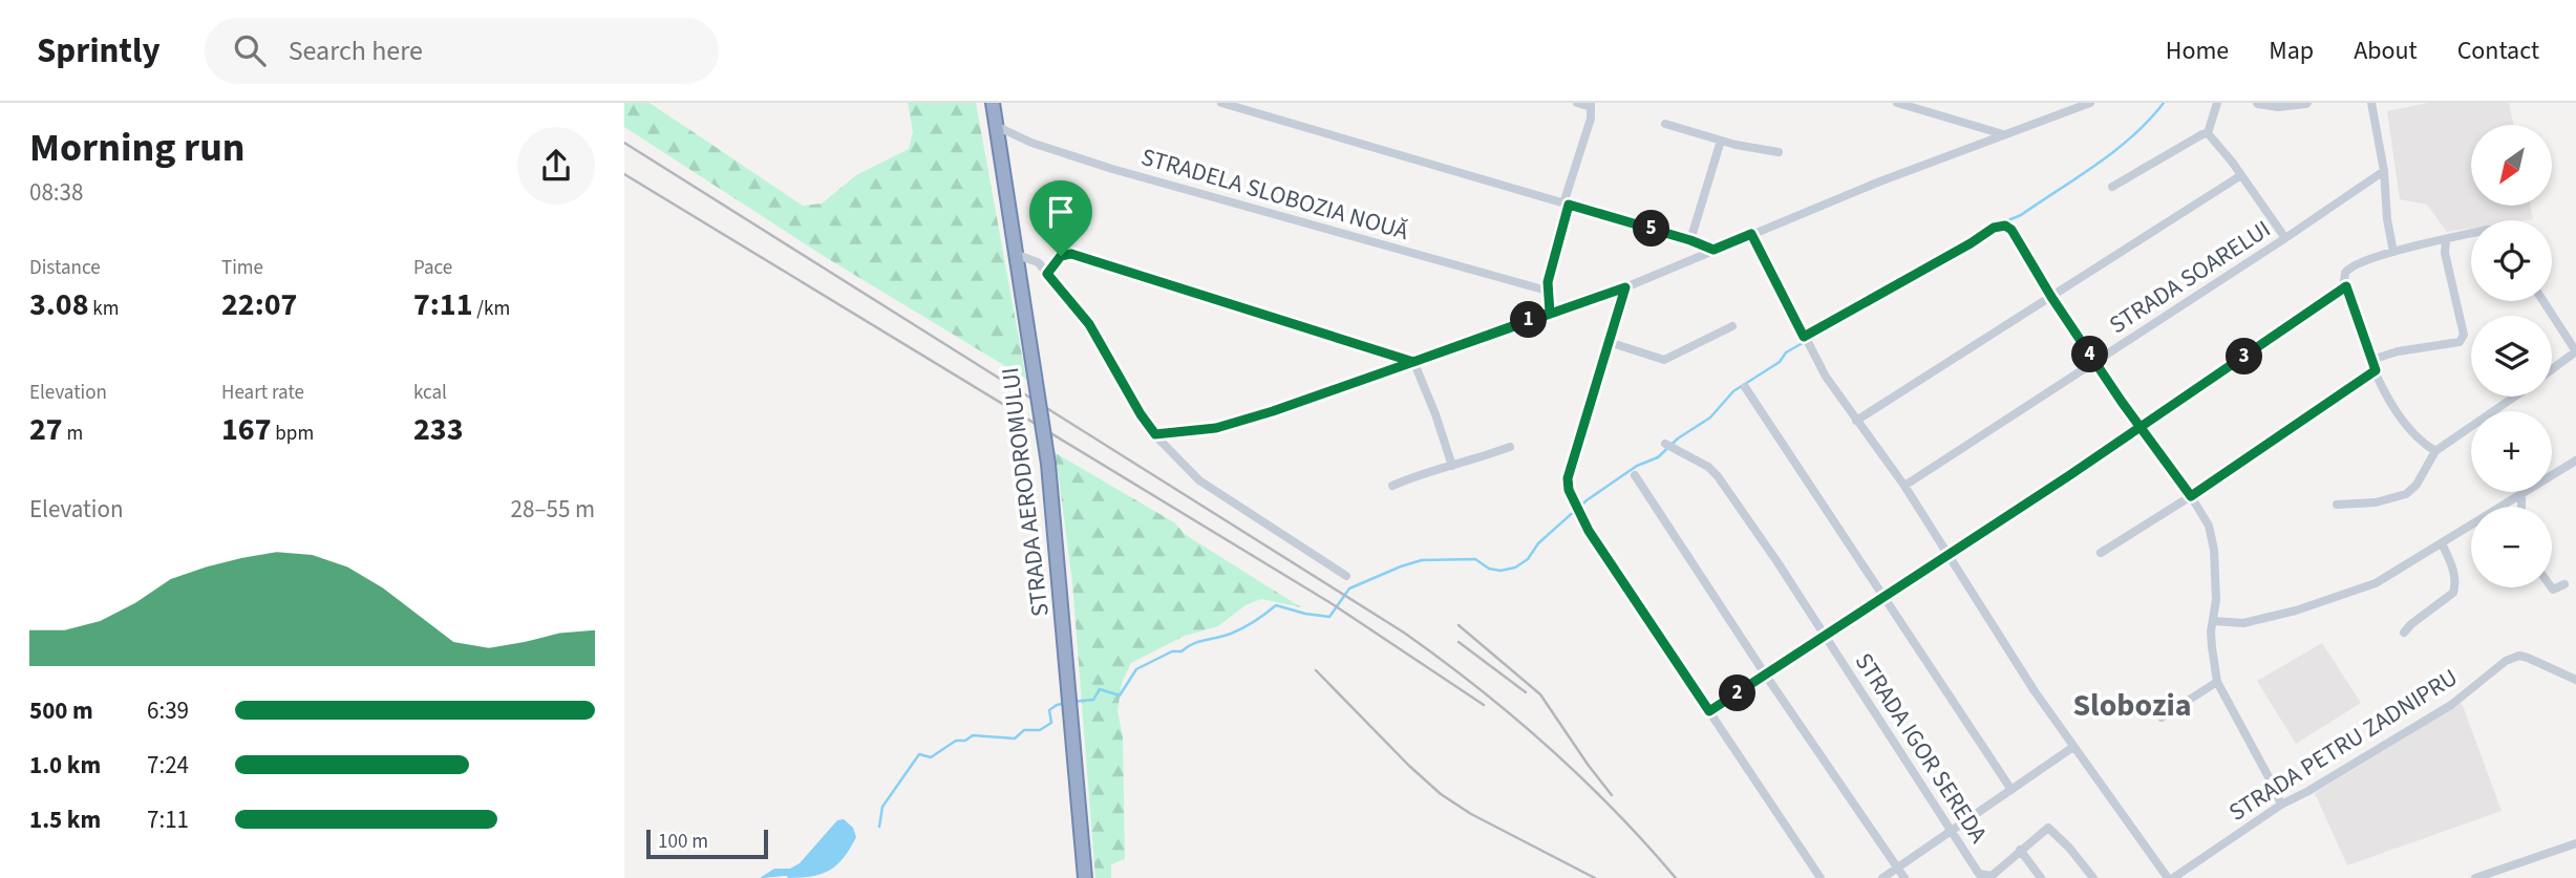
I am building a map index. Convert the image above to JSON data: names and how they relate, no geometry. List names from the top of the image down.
{
  "streets": {
    "highway": ["STRADA AERODROMULUI"],
    "street": [
      "STRADELA SLOBOZIA NOUĂ",
      "STRADA SOARELUI",
      "STRADA PETRU ZADNIPRU",
      "STRADA IGOR SEREDA"
    ]
  },
  "crossings": [
    ["STRADELA SLOBOZIA NOUĂ", "STRADA AERODROMULUI"],
    ["STRADA SOARELUI", "STRADA PETRU ZADNIPRU"]
  ],
  "districts": ["Slobozia"],
  "scale_bar": "100 m",
  "north": "bottom left",
  "page": {
    "header": "Sprintly",
    "search": "Search here",
    "nav": [
      "Home",
      "Map",
      "About",
      "Contact"
    ],
    "heading": ["Morning run", "08:38"],
    "map_buttons": ["+", "−"],
    "pins": [
      "5",
      "1",
      "4",
      "3",
      "2"
    ],
    "stats": [
      ["Distance", "3.08 km"],
      ["Time", "22:07"],
      ["Pace", "7:11 /km"],
      ["Elevation", "27 m"],
      ["Heart rate", "167 bpm"],
      ["kcal", "233"]
    ],
    "chart": ["Elevation", "28–55 m"],
    "list": [
      {
        "name": "500 m",
        "note": "6:39"
      },
      {
        "name": "1.0 km",
        "note": "7:24"
      },
      {
        "name": "1.5 km",
        "note": "7:11"
      }
    ],
    "scale": "100 m"
  }
}
